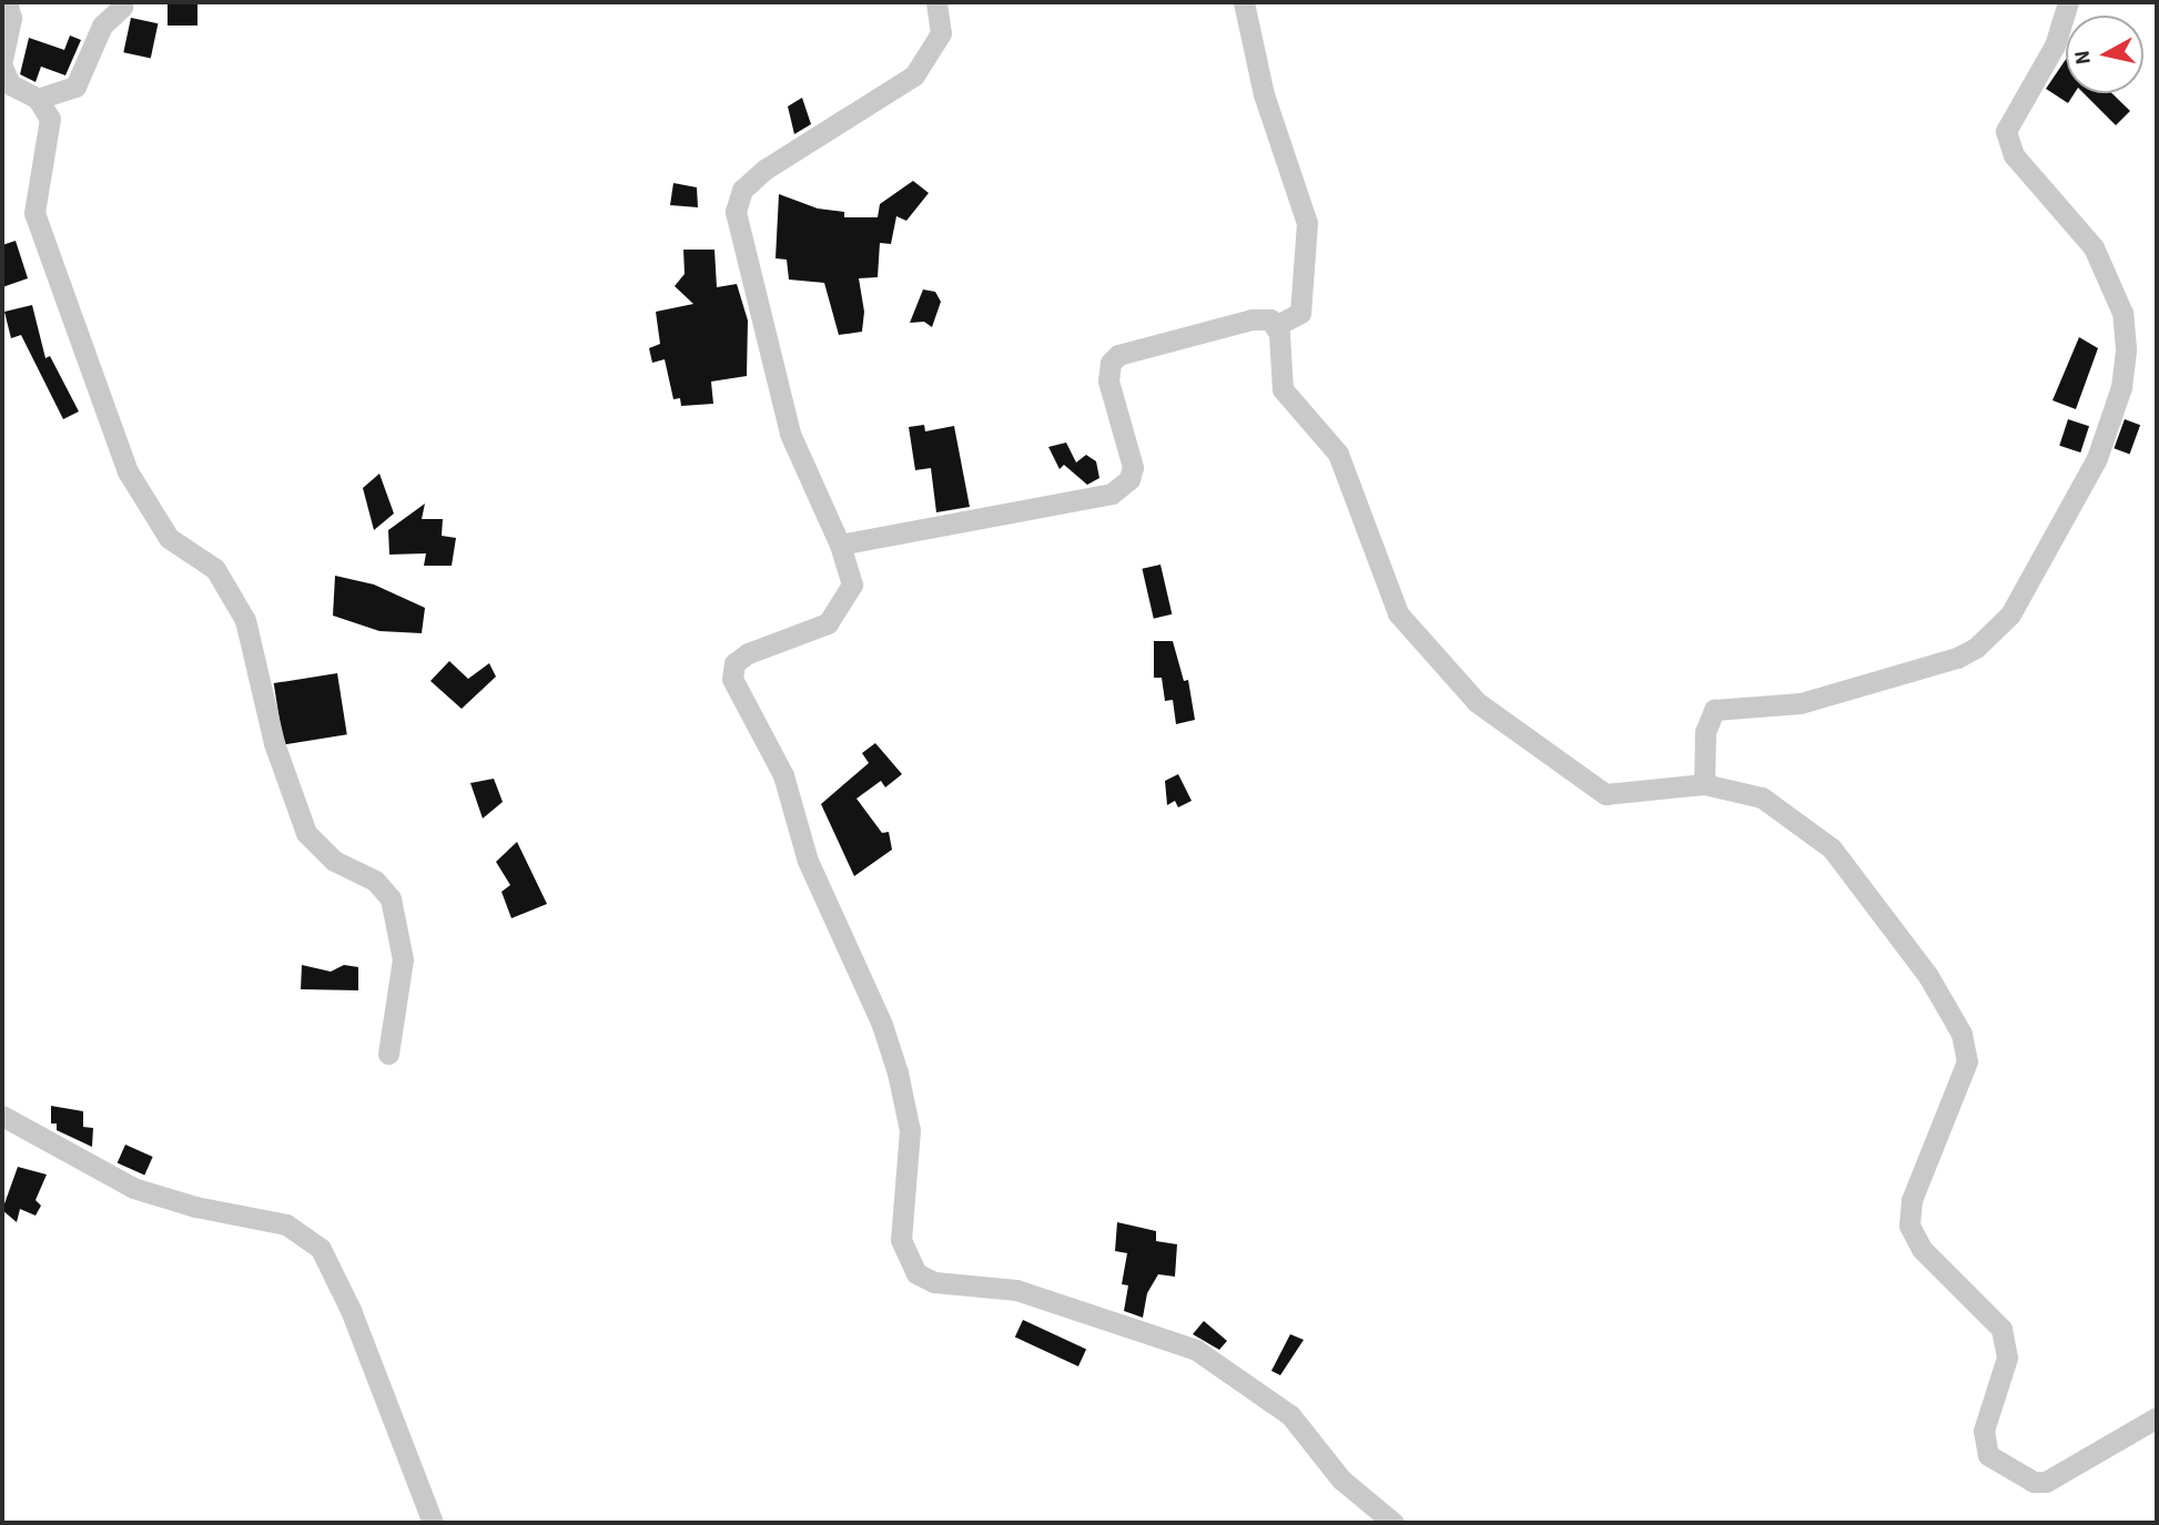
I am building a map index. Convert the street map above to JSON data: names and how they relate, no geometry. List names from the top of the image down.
{
  "north": "left"
}
